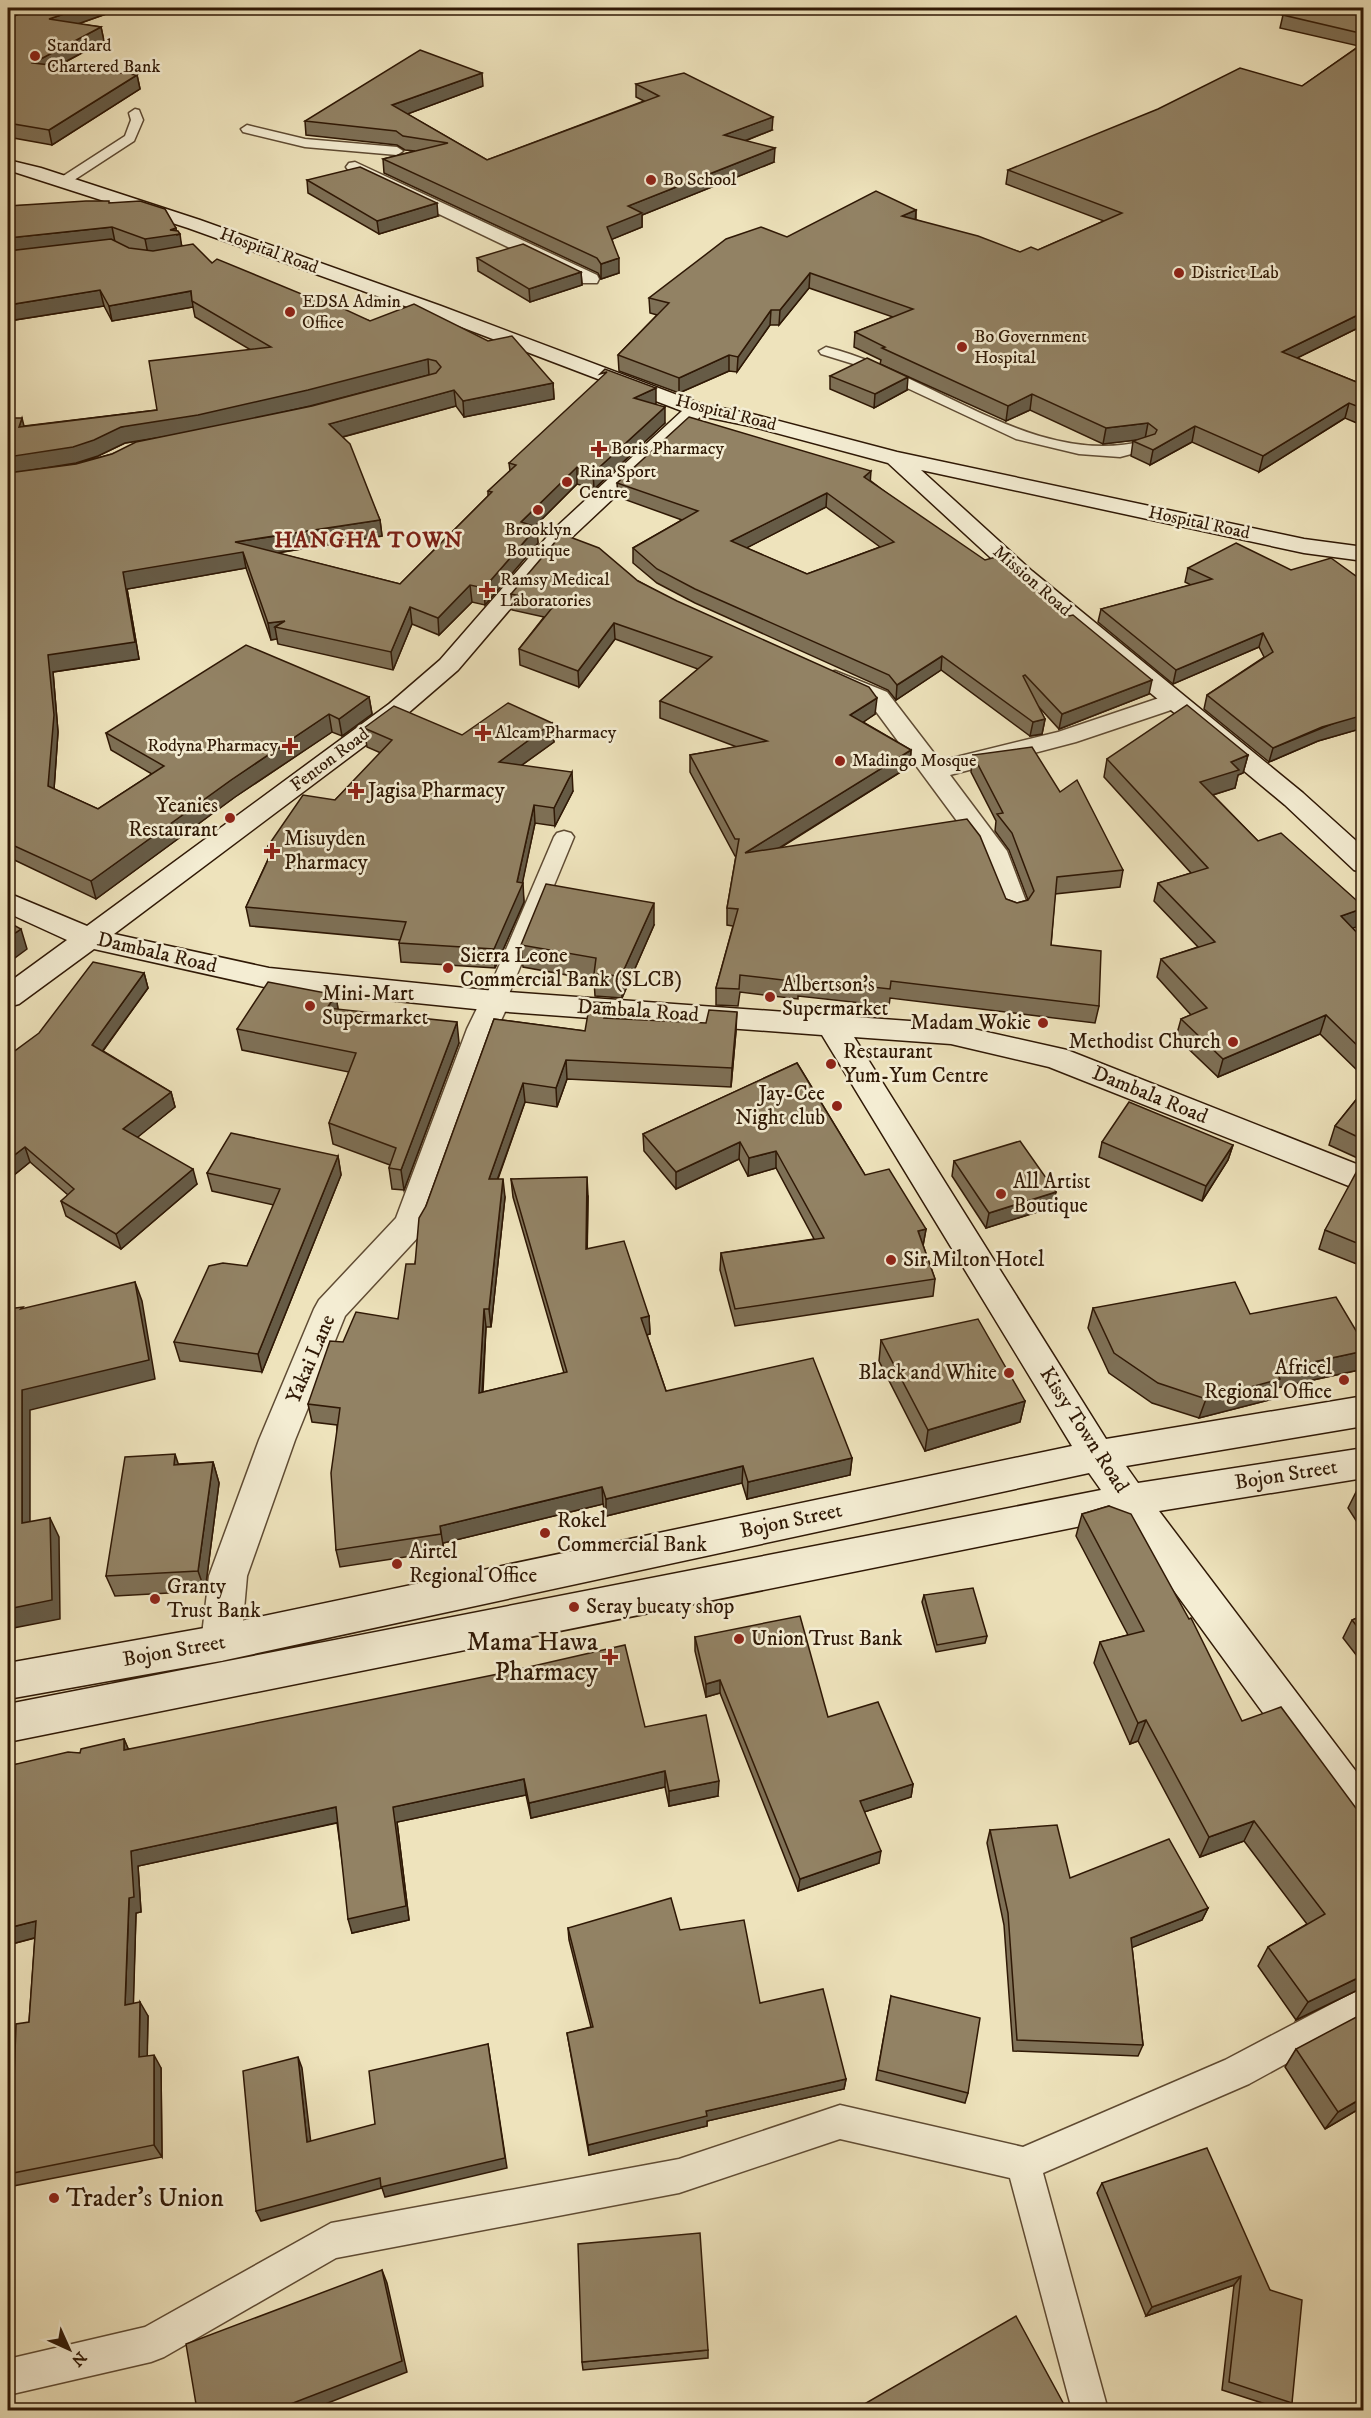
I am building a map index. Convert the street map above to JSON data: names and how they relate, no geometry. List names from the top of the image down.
{
  "streets": {
    "street": [
      "Hospital Road",
      "Mission Road",
      "Fenton Road",
      "Dambala Road",
      "Yakai Lane",
      "Kissy Town Road",
      "Bojon Street"
    ]
  },
  "crossings": [
    ["Hospital Road", "Mission Road"],
    ["Hospital Road", "Fenton Road"],
    ["Fenton Road", "Dambala Road"],
    ["Dambala Road", "Yakai Lane"],
    ["Dambala Road", "Kissy Town Road"],
    ["Yakai Lane", "Bojon Street"],
    ["Kissy Town Road", "Bojon Street"]
  ],
  "districts": ["HANGHA TOWN"],
  "places": {
    "other": [
      "Standard Chartered Bank",
      "Bo School",
      "District Lab",
      "EDSA Admin Office",
      "Bo Government Hospital",
      "Rina Sport Centre",
      "Brooklyn Boutique",
      "Madingo Mosque",
      "Yeanies Restaurant",
      "Sierra Leone Commercial Bank (SLCB)",
      "Albertson's Supermarket",
      "Mini-Mart Supermarket",
      "Madam Wokie",
      "Methodist Church",
      "Restaurant Yum-Yum Centre",
      "Jay-Cee Night club",
      "All Artist Boutique",
      "Sir Milton Hotel",
      "Black and White",
      "Africel Regional Office",
      "Rokel Commercial Bank",
      "Airtel Regional Office",
      "Granty Trust Bank",
      "Seray bueaty shop",
      "Union Trust Bank",
      "Trader's Union"
    ],
    "health": [
      "Boris Pharmacy",
      "Ramsy Medical Laboratories",
      "Alcam Pharmacy",
      "Rodyna Pharmacy",
      "Jagisa Pharmacy",
      "Misuyden Pharmacy",
      "Mama Hawa Pharmacy"
    ]
  },
  "north": "bottom right"
}
